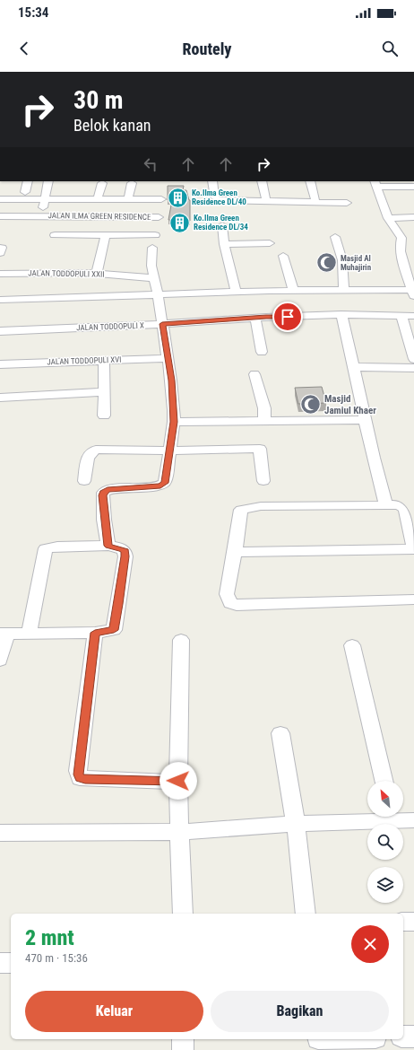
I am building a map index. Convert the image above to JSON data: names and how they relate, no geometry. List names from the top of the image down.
{
  "streets": {
    "street": [
      "JALAN ILMA GREEN RESIDENCE",
      "JALAN TODDOPULI XXII",
      "JALAN TODDOPULI X",
      "JALAN TODDOPULI XVI"
    ]
  },
  "places": {
    "building": ["Ko.Ilma Green Residence DL/40", "Ko.Ilma Green Residence DL/34"],
    "mosque": ["Masjid Al Muhajirin", "Masjid Jamiul Khaer"]
  },
  "north": "top left",
  "page": {
    "status": "15:34",
    "header": "Routely",
    "turn": ["30 m", "Belok kanan"],
    "heading": ["2 mnt", "470 m · 15:36"],
    "buttons": ["Keluar", "Bagikan"]
  }
}
